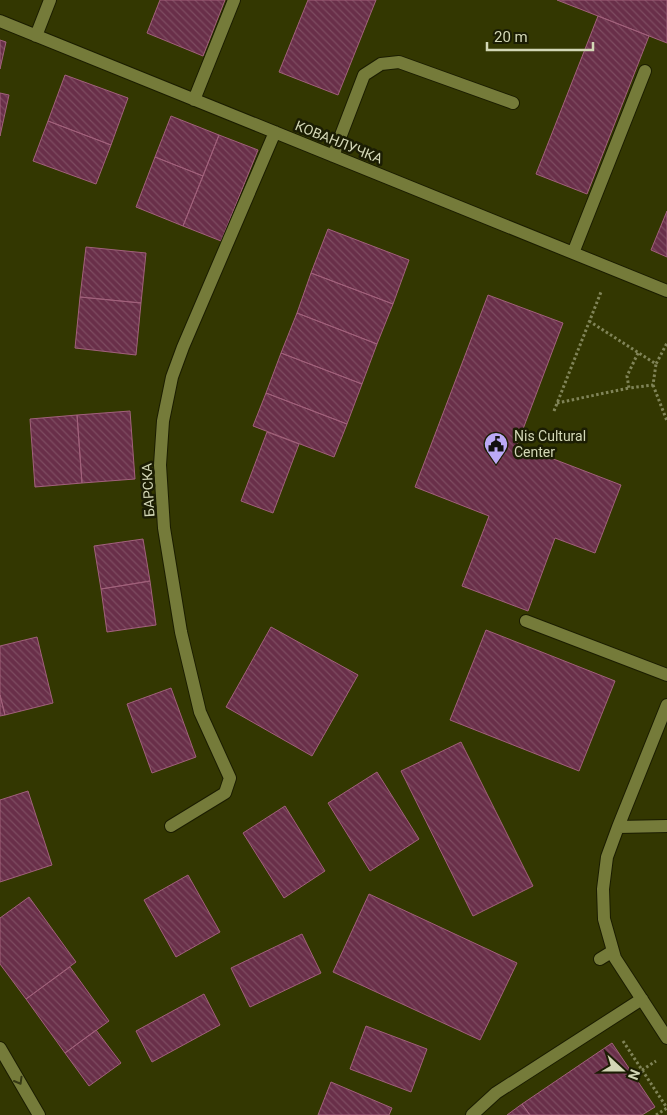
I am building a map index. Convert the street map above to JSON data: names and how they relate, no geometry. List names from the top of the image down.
{
  "streets": {
    "street": ["КОВАНЛУЧКА", "БАРСКА"]
  },
  "crossings": [
    ["КОВАНЛУЧКА", "БАРСКА"]
  ],
  "places": {
    "public building": ["Nis Cultural Center"]
  },
  "scale_bar": "20 m",
  "north": "right"
}
